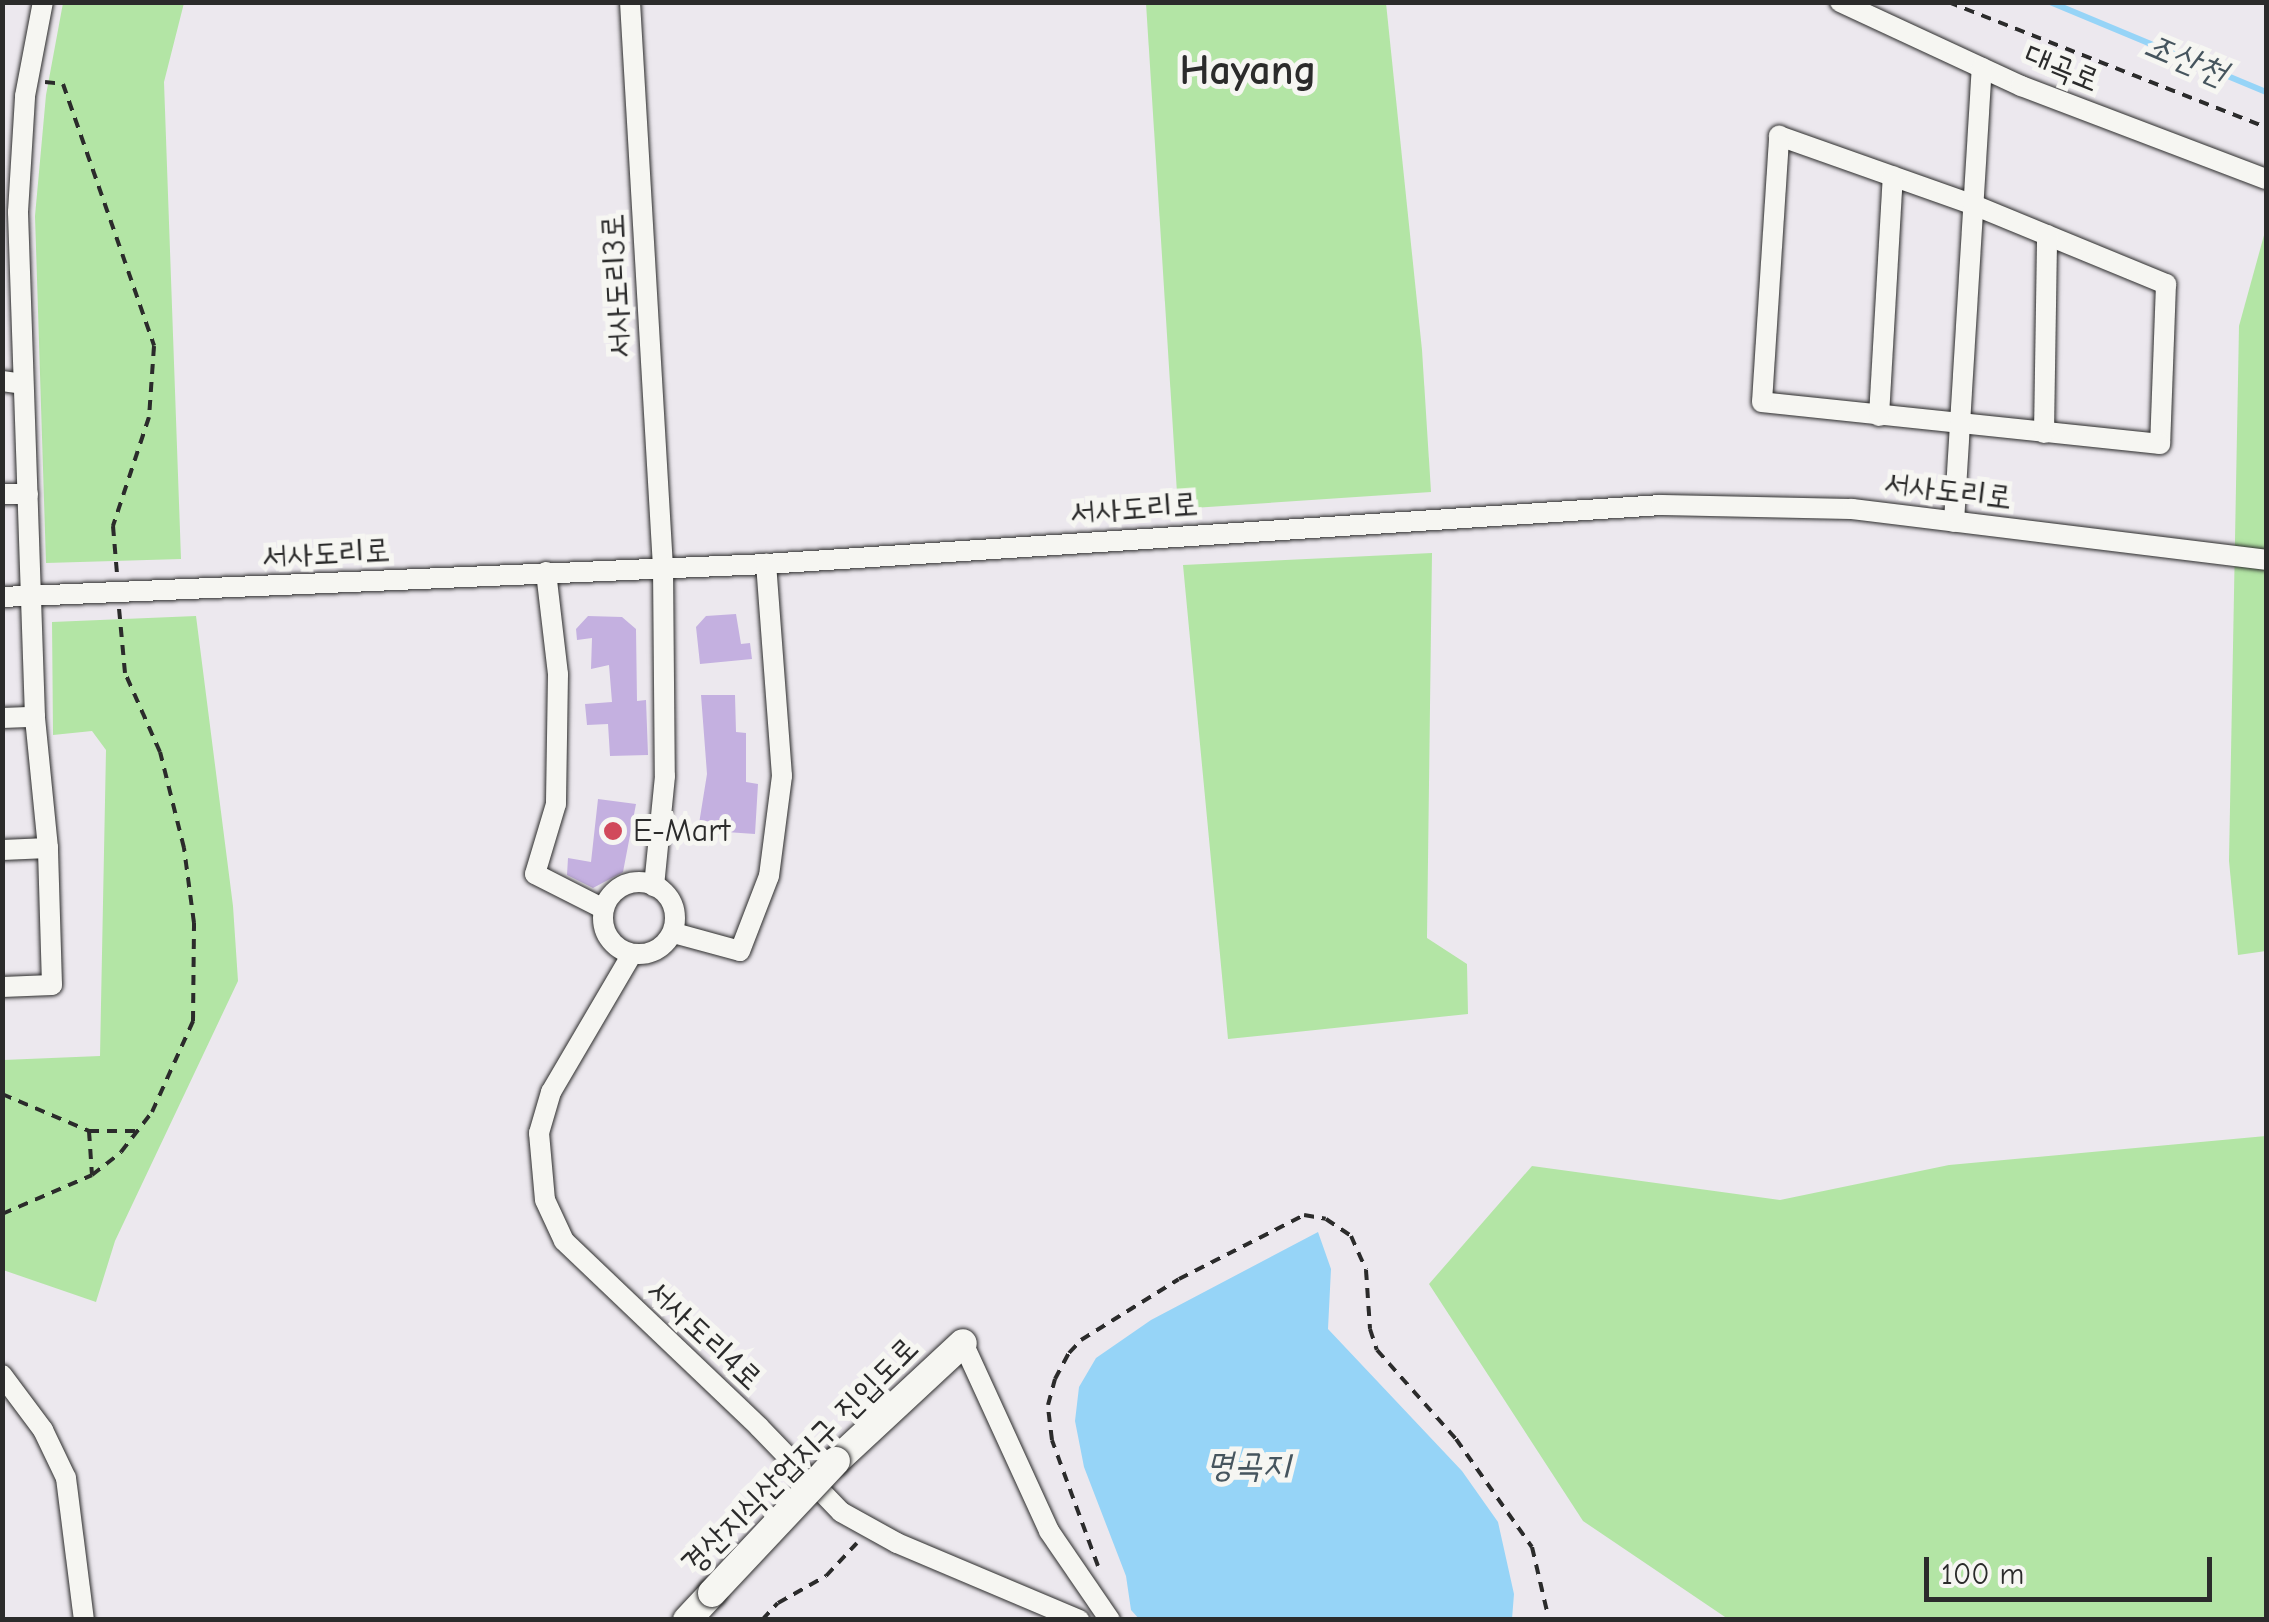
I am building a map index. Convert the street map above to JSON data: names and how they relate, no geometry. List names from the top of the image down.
{
  "streets": {
    "street": [
      "대곡로",
      "서사도리3로",
      "서사도리로",
      "서사도리4로",
      "경산지식산업지구 진입도로"
    ]
  },
  "crossings": [
    ["서사도리3로", "서사도리로"]
  ],
  "districts": ["Hayang"],
  "water": ["조산천", "명곡지"],
  "places": ["E-Mart"],
  "scale_bar": "100 m"
}
